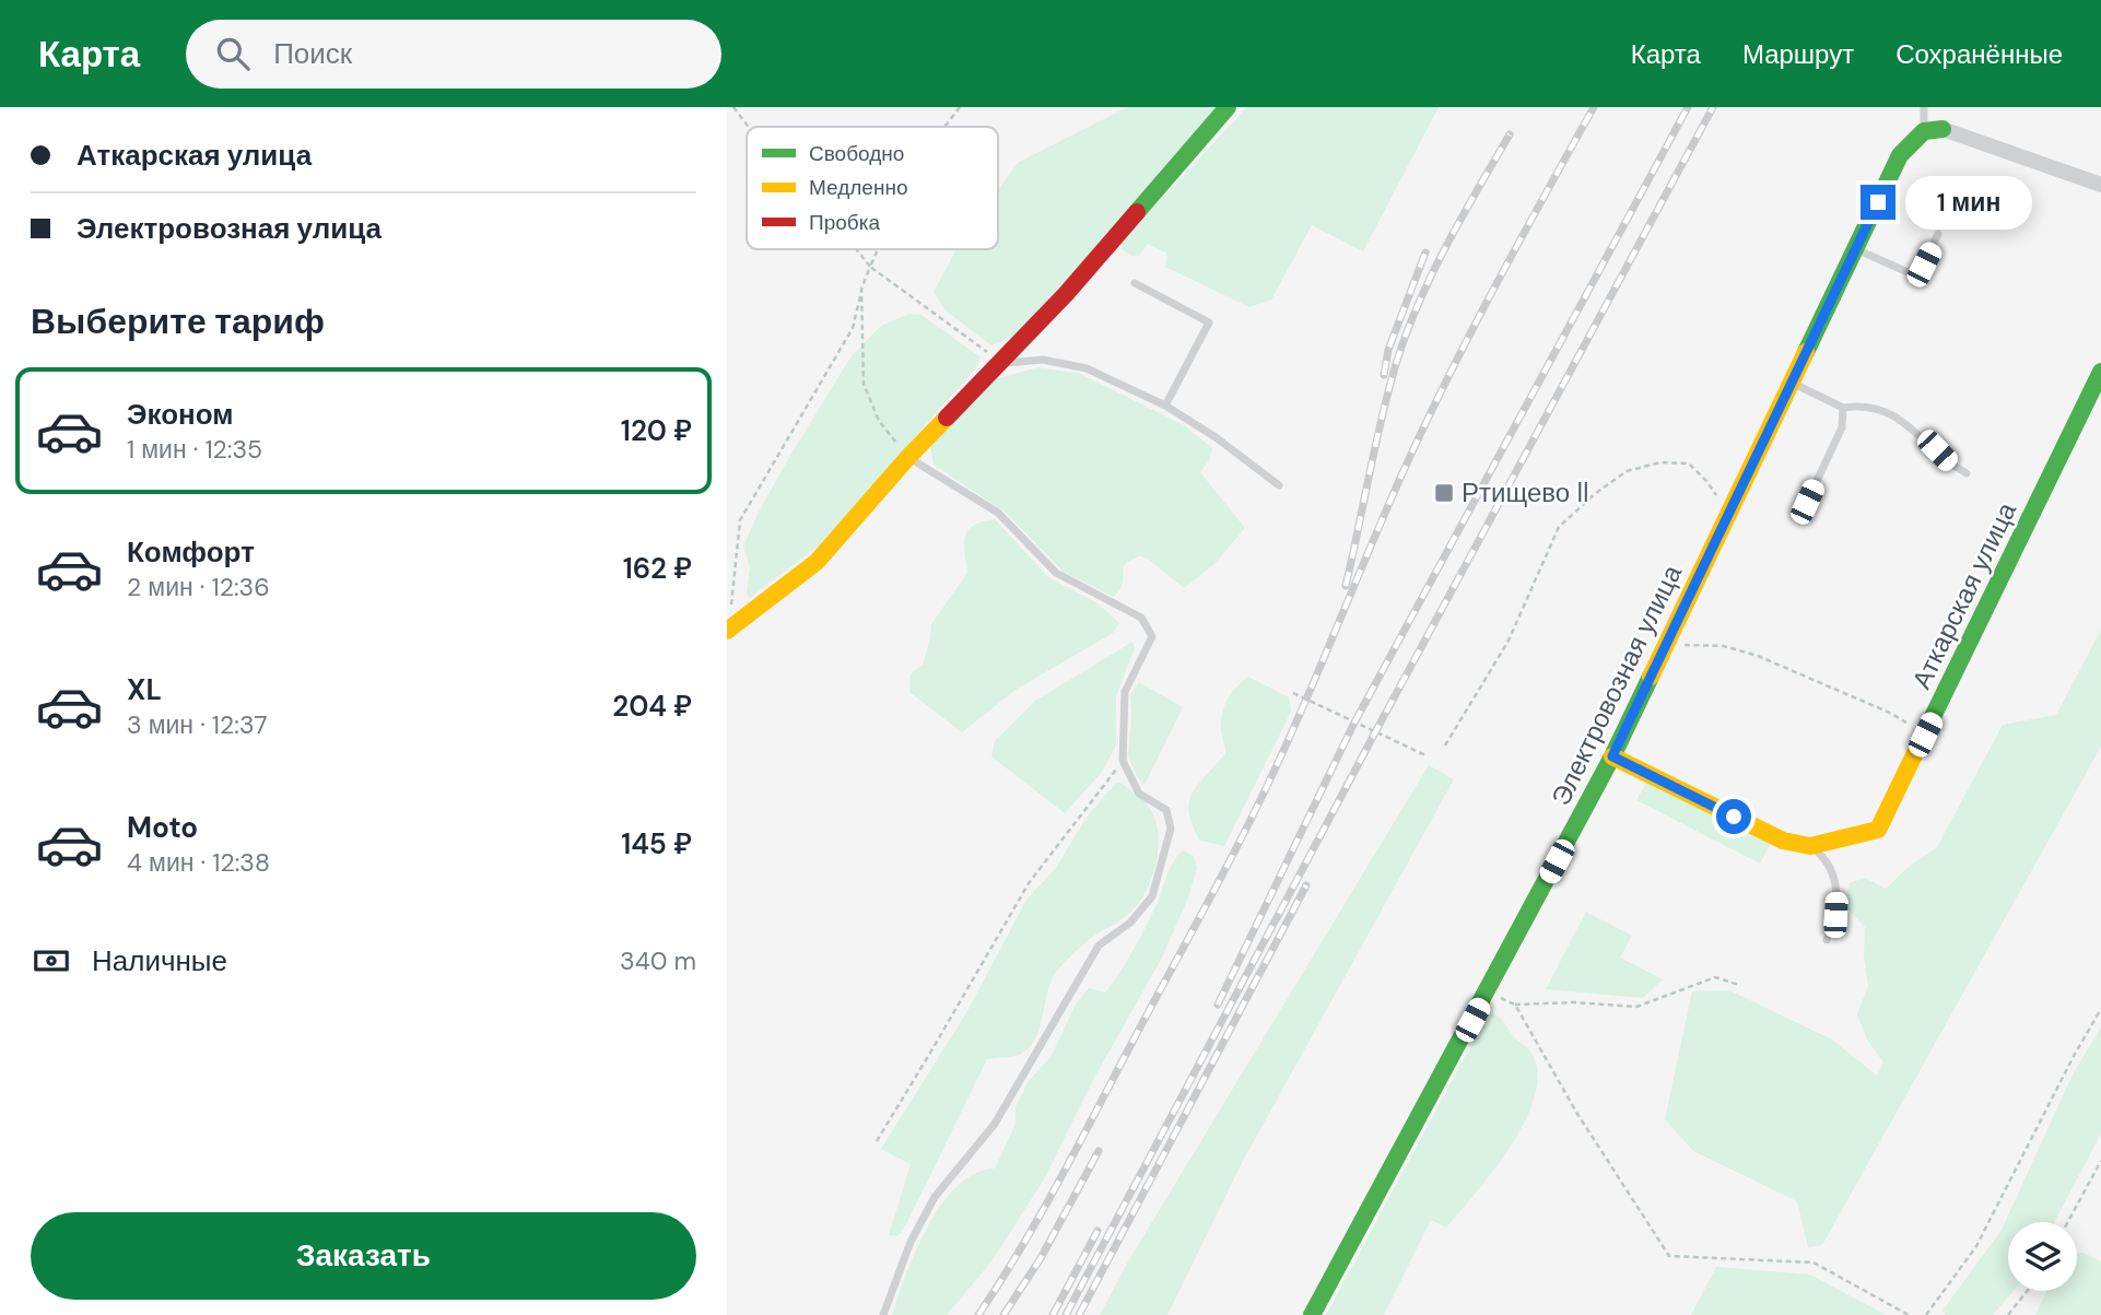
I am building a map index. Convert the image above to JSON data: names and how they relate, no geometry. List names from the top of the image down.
{
  "streets": {
    "street": ["Аткарская улица", "Электровозная улица"]
  },
  "crossings": [
    ["Аткарская улица", "Электровозная улица"]
  ],
  "places": {
    "transit": ["Ртищево II"]
  },
  "legend": ["Свободно", "Медленно", "Пробка"],
  "page": {
    "header": "Карта",
    "search": "Поиск",
    "nav": ["Карта", "Маршрут", "Сохранённые"],
    "banner": ["Аткарская улица", "Электровозная улица"],
    "bubble": "1 мин",
    "heading": "Выберите тариф",
    "list": [
      {
        "name": "Эконом",
        "note": "1 мин · 12:35",
        "value": "120 ₽"
      },
      {
        "name": "Комфорт",
        "note": "2 мин · 12:36",
        "value": "162 ₽"
      },
      {
        "name": "XL",
        "note": "3 мин · 12:37",
        "value": "204 ₽"
      },
      {
        "name": "Moto",
        "note": "4 мин · 12:38",
        "value": "145 ₽"
      }
    ],
    "pay": ["Наличные", "340 m"],
    "buttons": "Заказать"
  }
}
